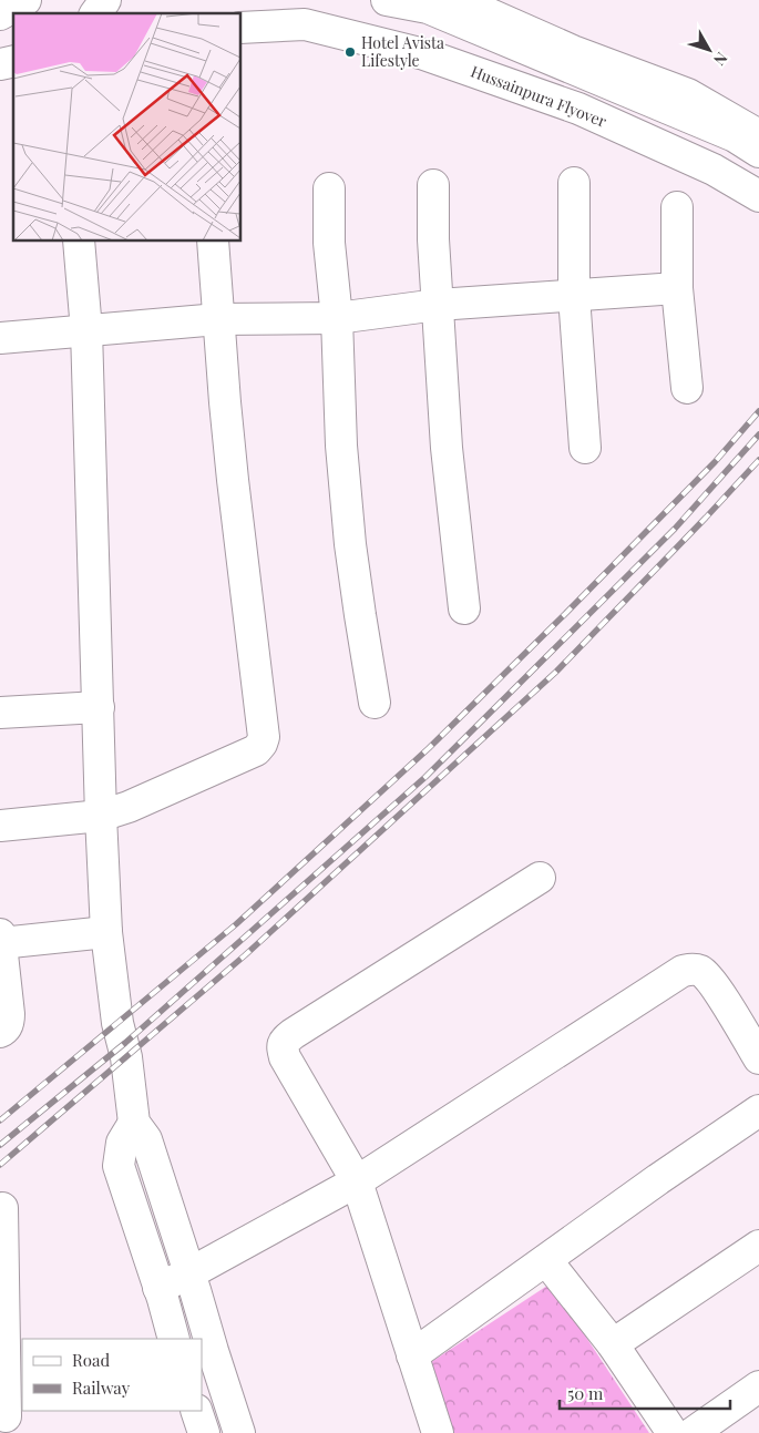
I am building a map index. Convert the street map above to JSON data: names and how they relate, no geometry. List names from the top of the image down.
{
  "streets": {
    "main road": ["Hussainpura Flyover"]
  },
  "places": ["Hotel Avista Lifestyle"],
  "legend": ["Road", "Railway"],
  "scale_bar": "50 m",
  "north": "bottom right"
}
